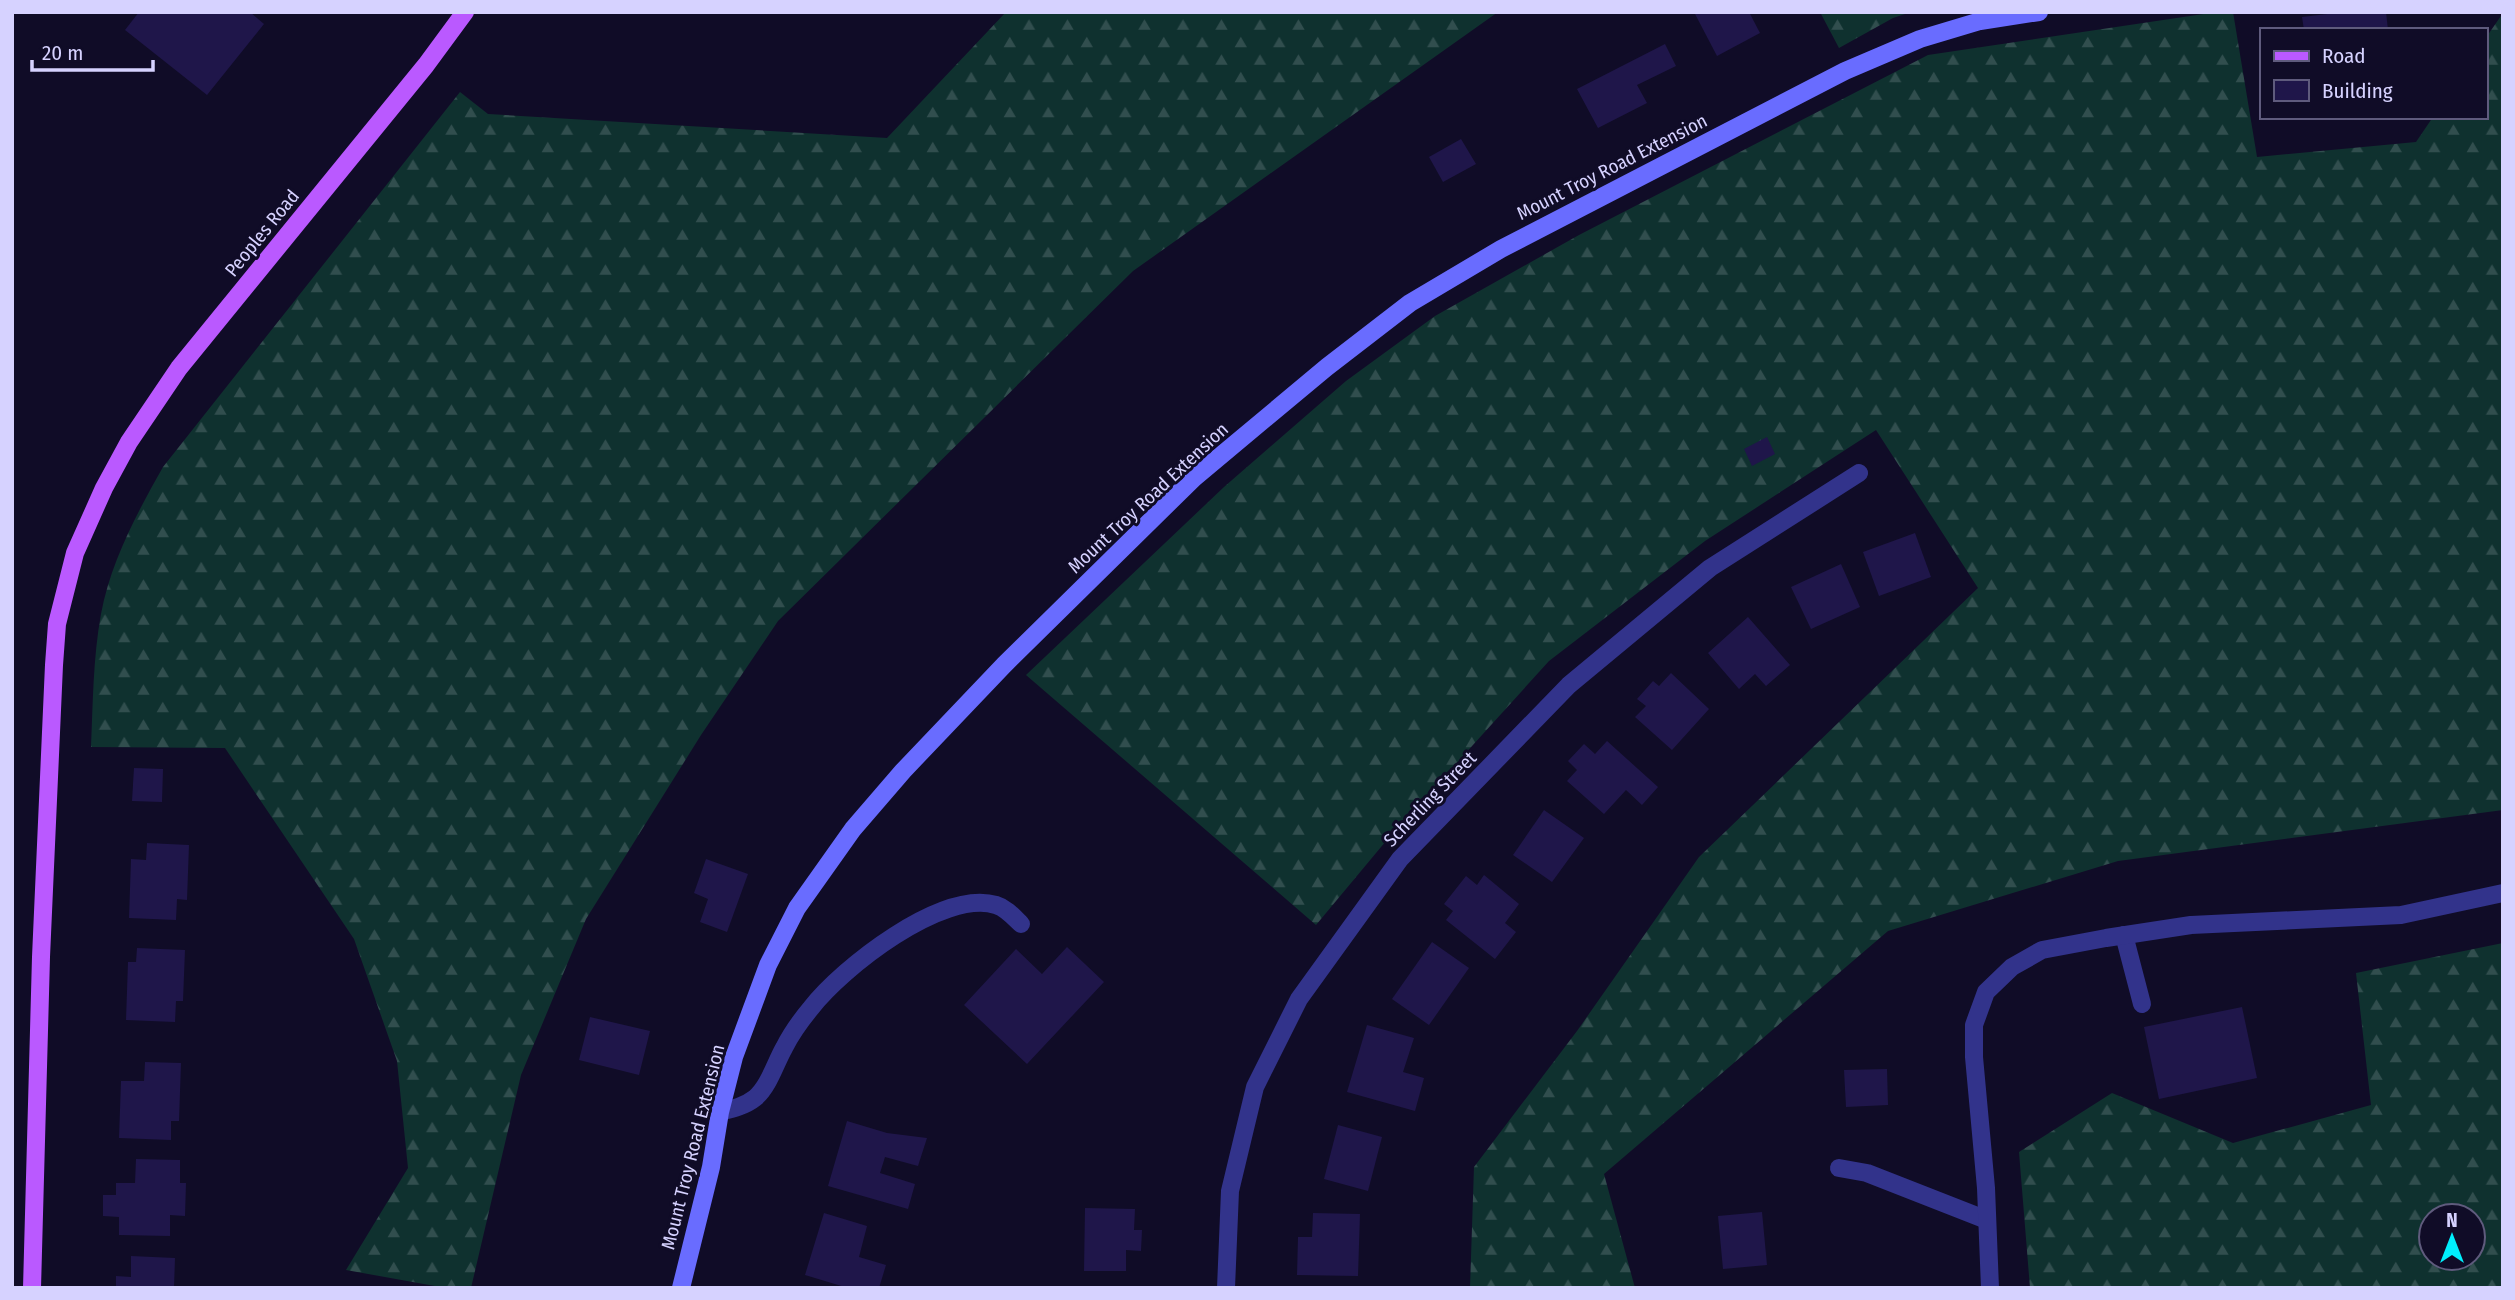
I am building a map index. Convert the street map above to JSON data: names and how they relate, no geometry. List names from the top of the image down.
{
  "streets": {
    "main road": ["Peoples Road"],
    "street": ["Mount Troy Road Extension", "Scherling Street"]
  },
  "legend": ["Road", "Building"],
  "scale_bar": "20 m",
  "north": "top"
}
